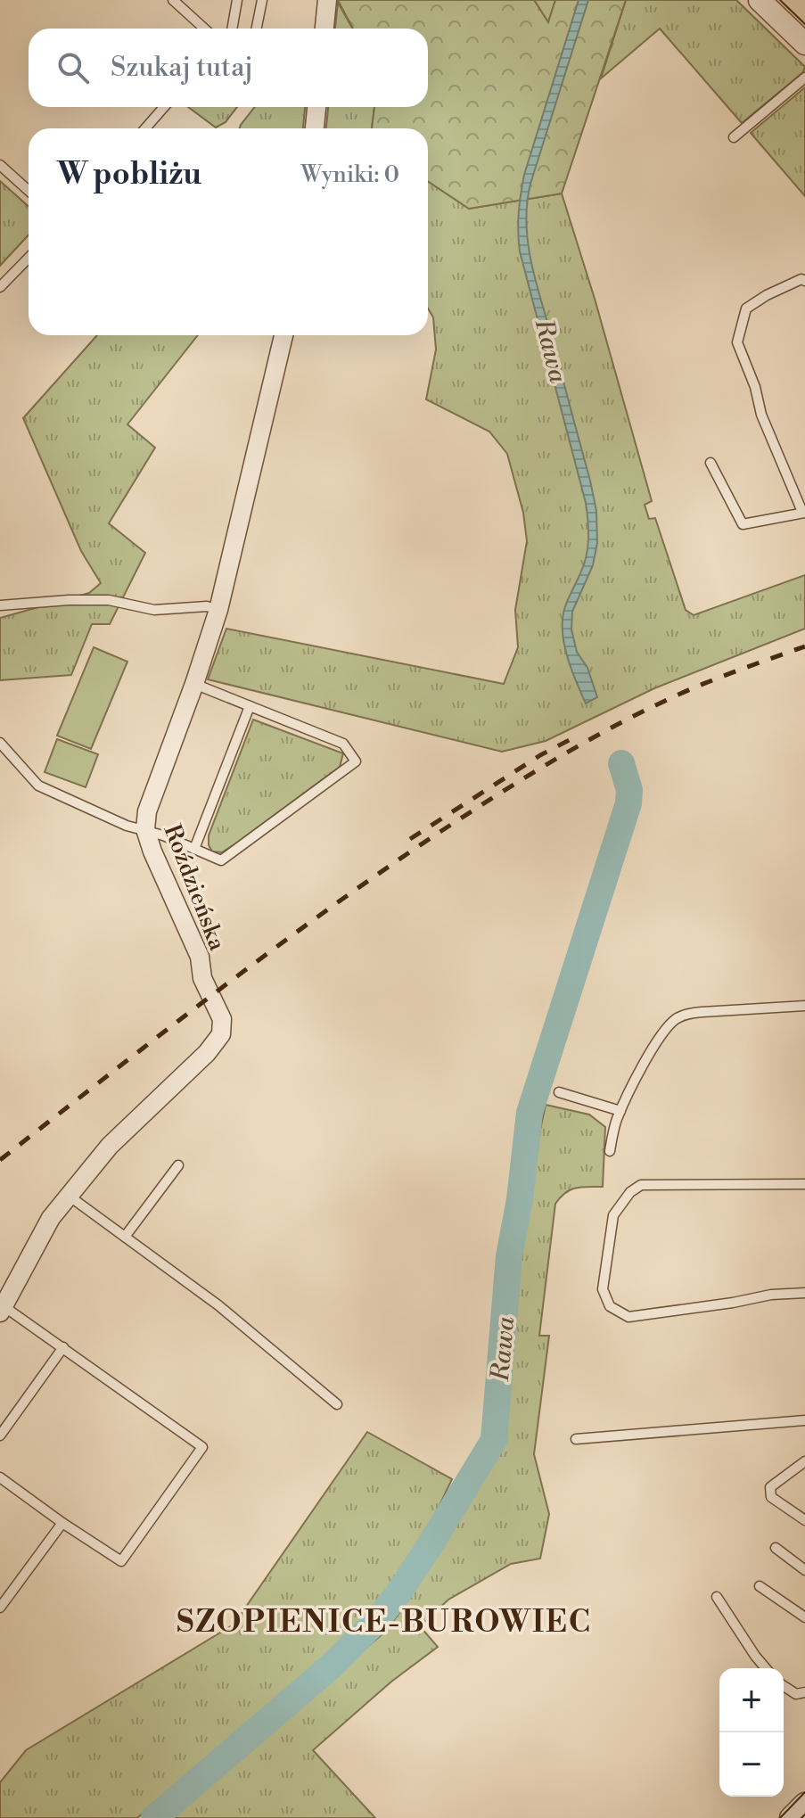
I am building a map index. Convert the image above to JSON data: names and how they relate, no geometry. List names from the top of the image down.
{
  "streets": {
    "street": ["Roździeńska"]
  },
  "districts": ["SZOPIENICE-BUROWIEC"],
  "water": ["Rawa"],
  "page": {
    "search": "Szukaj tutaj",
    "heading": ["W pobliżu", "Wyniki: 0"],
    "map_buttons": ["+", "−"]
  }
}
